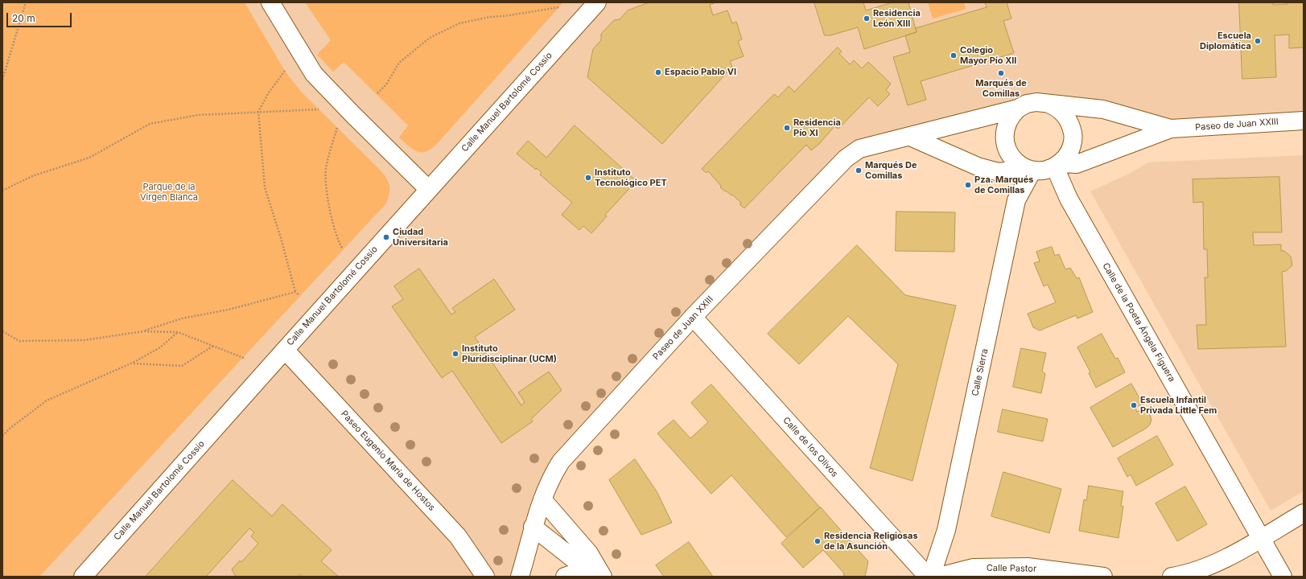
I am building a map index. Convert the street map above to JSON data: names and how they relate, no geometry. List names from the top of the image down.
{
  "streets": {
    "street": [
      "Calle Manuel Bartolomé Cossío",
      "Paseo de Juan XXIII",
      "Calle de la Poeta Ángela Figuera",
      "Calle Sierra",
      "Calle de los Olivos",
      "Paseo Eugenio María de Hostos",
      "Calle Pastor"
    ]
  },
  "crossings": [
    ["Calle Manuel Bartolomé Cossío", "Paseo Eugenio María de Hostos"],
    ["Paseo de Juan XXIII", "Calle de la Poeta Ángela Figuera"],
    ["Paseo de Juan XXIII", "Calle Sierra"],
    ["Paseo de Juan XXIII", "Calle de los Olivos"],
    ["Calle de la Poeta Ángela Figuera", "Calle Sierra"]
  ],
  "parks": ["Parque de la Virgen Blanca"],
  "places": [
    "Residencia León XIII",
    "Escuela Diplomática",
    "Colegio Mayor Pío XII",
    "Espacio Pablo VI",
    "Marqués de Comillas",
    "Residencia Pío XI",
    "Marqués De Comillas",
    "Instituto Tecnológico PET",
    "Pza. Marqués de Comillas",
    "Ciudad Universitaria",
    "Instituto Pluridisciplinar (UCM)",
    "Escuela Infantil Privada Little Fem",
    "Residencia Religiosas de la Asunción"
  ],
  "scale_bar": "20 m"
}
